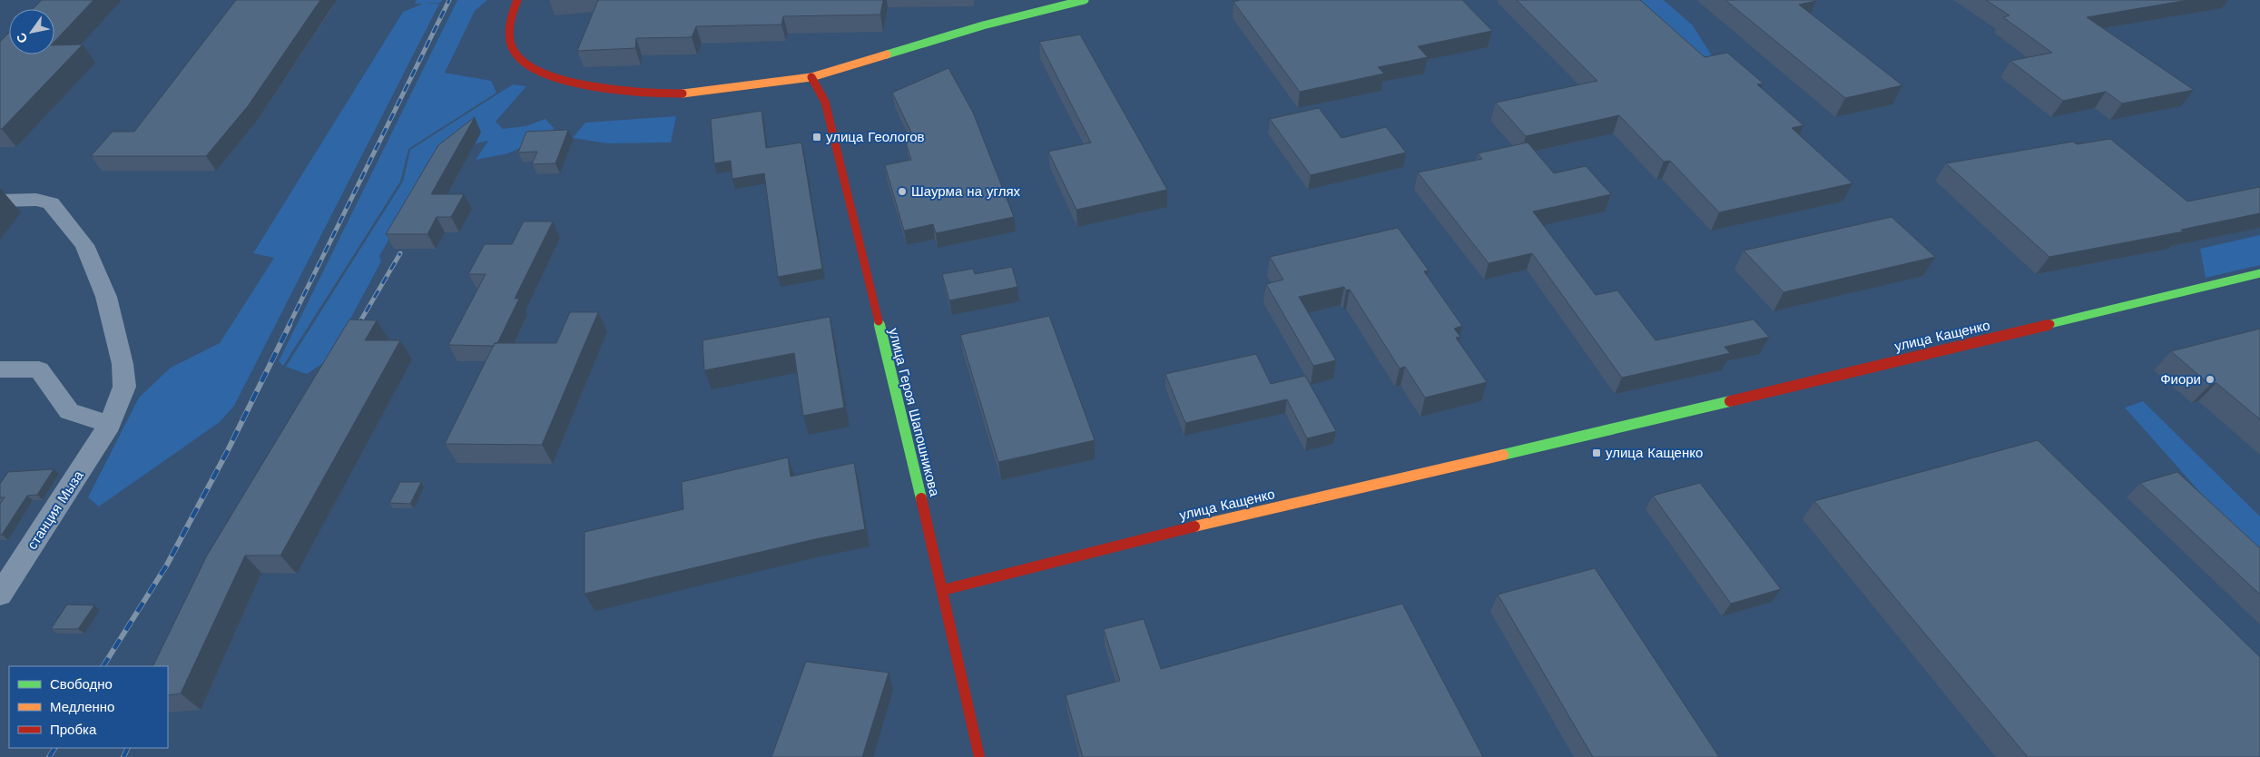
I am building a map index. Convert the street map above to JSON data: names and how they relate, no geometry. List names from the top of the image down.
{
  "streets": {
    "street": ["улица Кащенко", "улица Героя Шапошникова", "станция Мыза"]
  },
  "crossings": [
    ["улица Кащенко", "улица Героя Шапошникова"]
  ],
  "places": {
    "transit": ["улица Геологов", "улица Кащенко"],
    "other": ["Шаурма на углях", "Фиори"]
  },
  "legend": ["Свободно", "Медленно", "Пробка"],
  "north": "bottom left"
}
